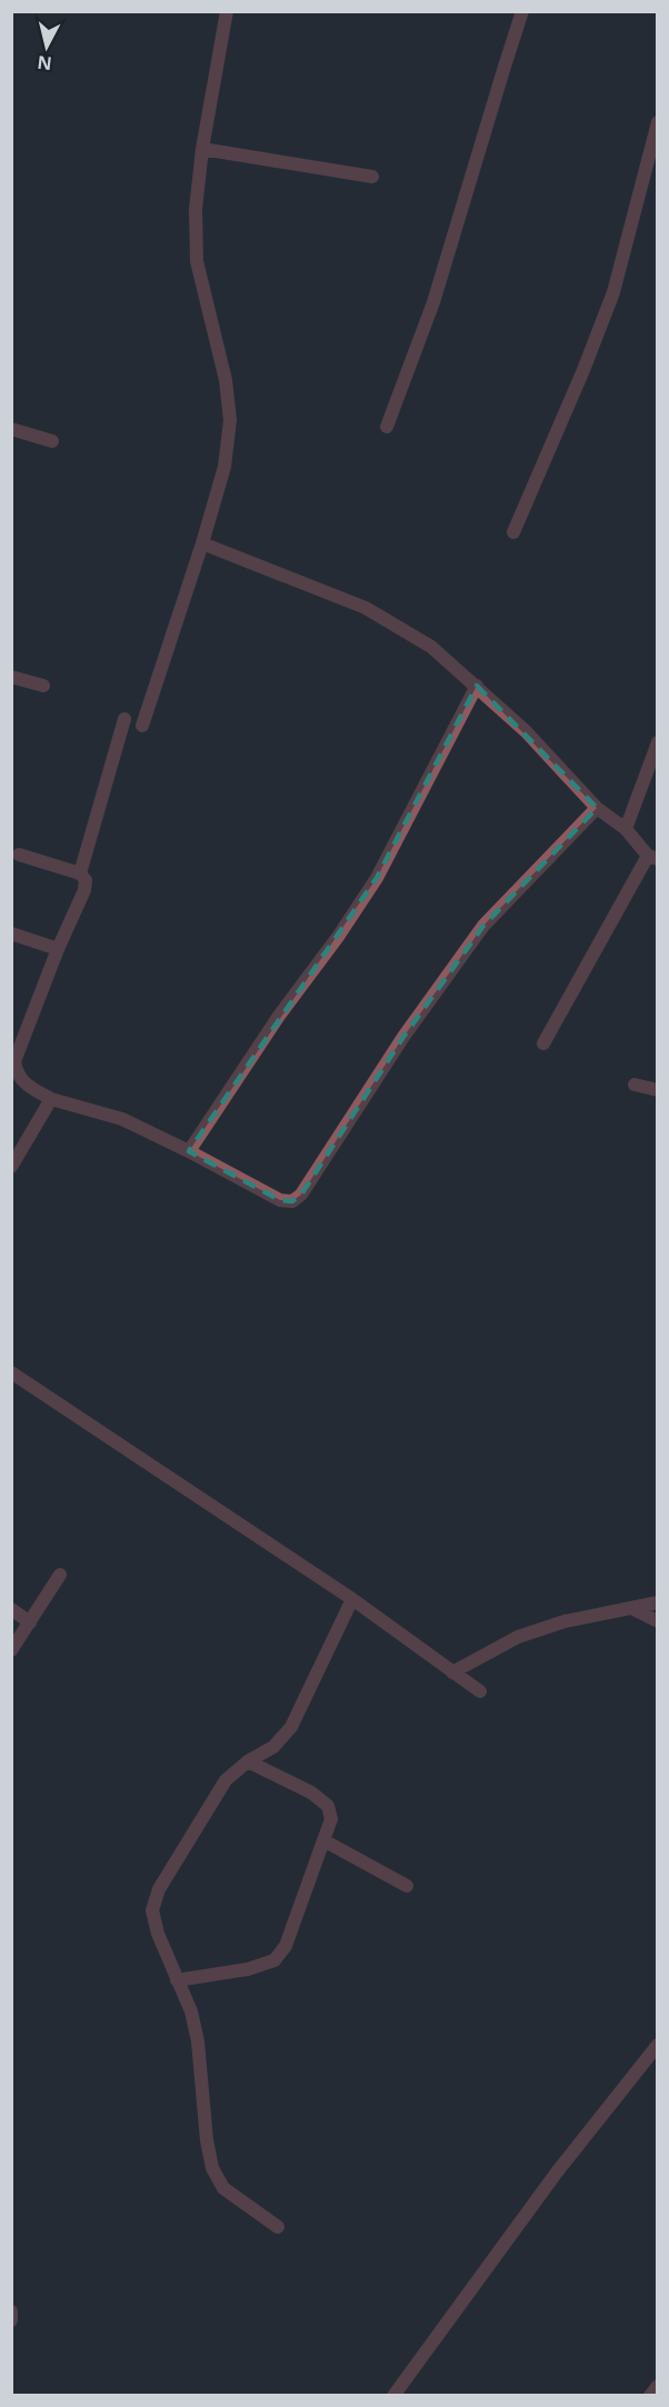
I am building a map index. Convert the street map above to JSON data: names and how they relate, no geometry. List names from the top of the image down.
{
  "north": "bottom"
}
